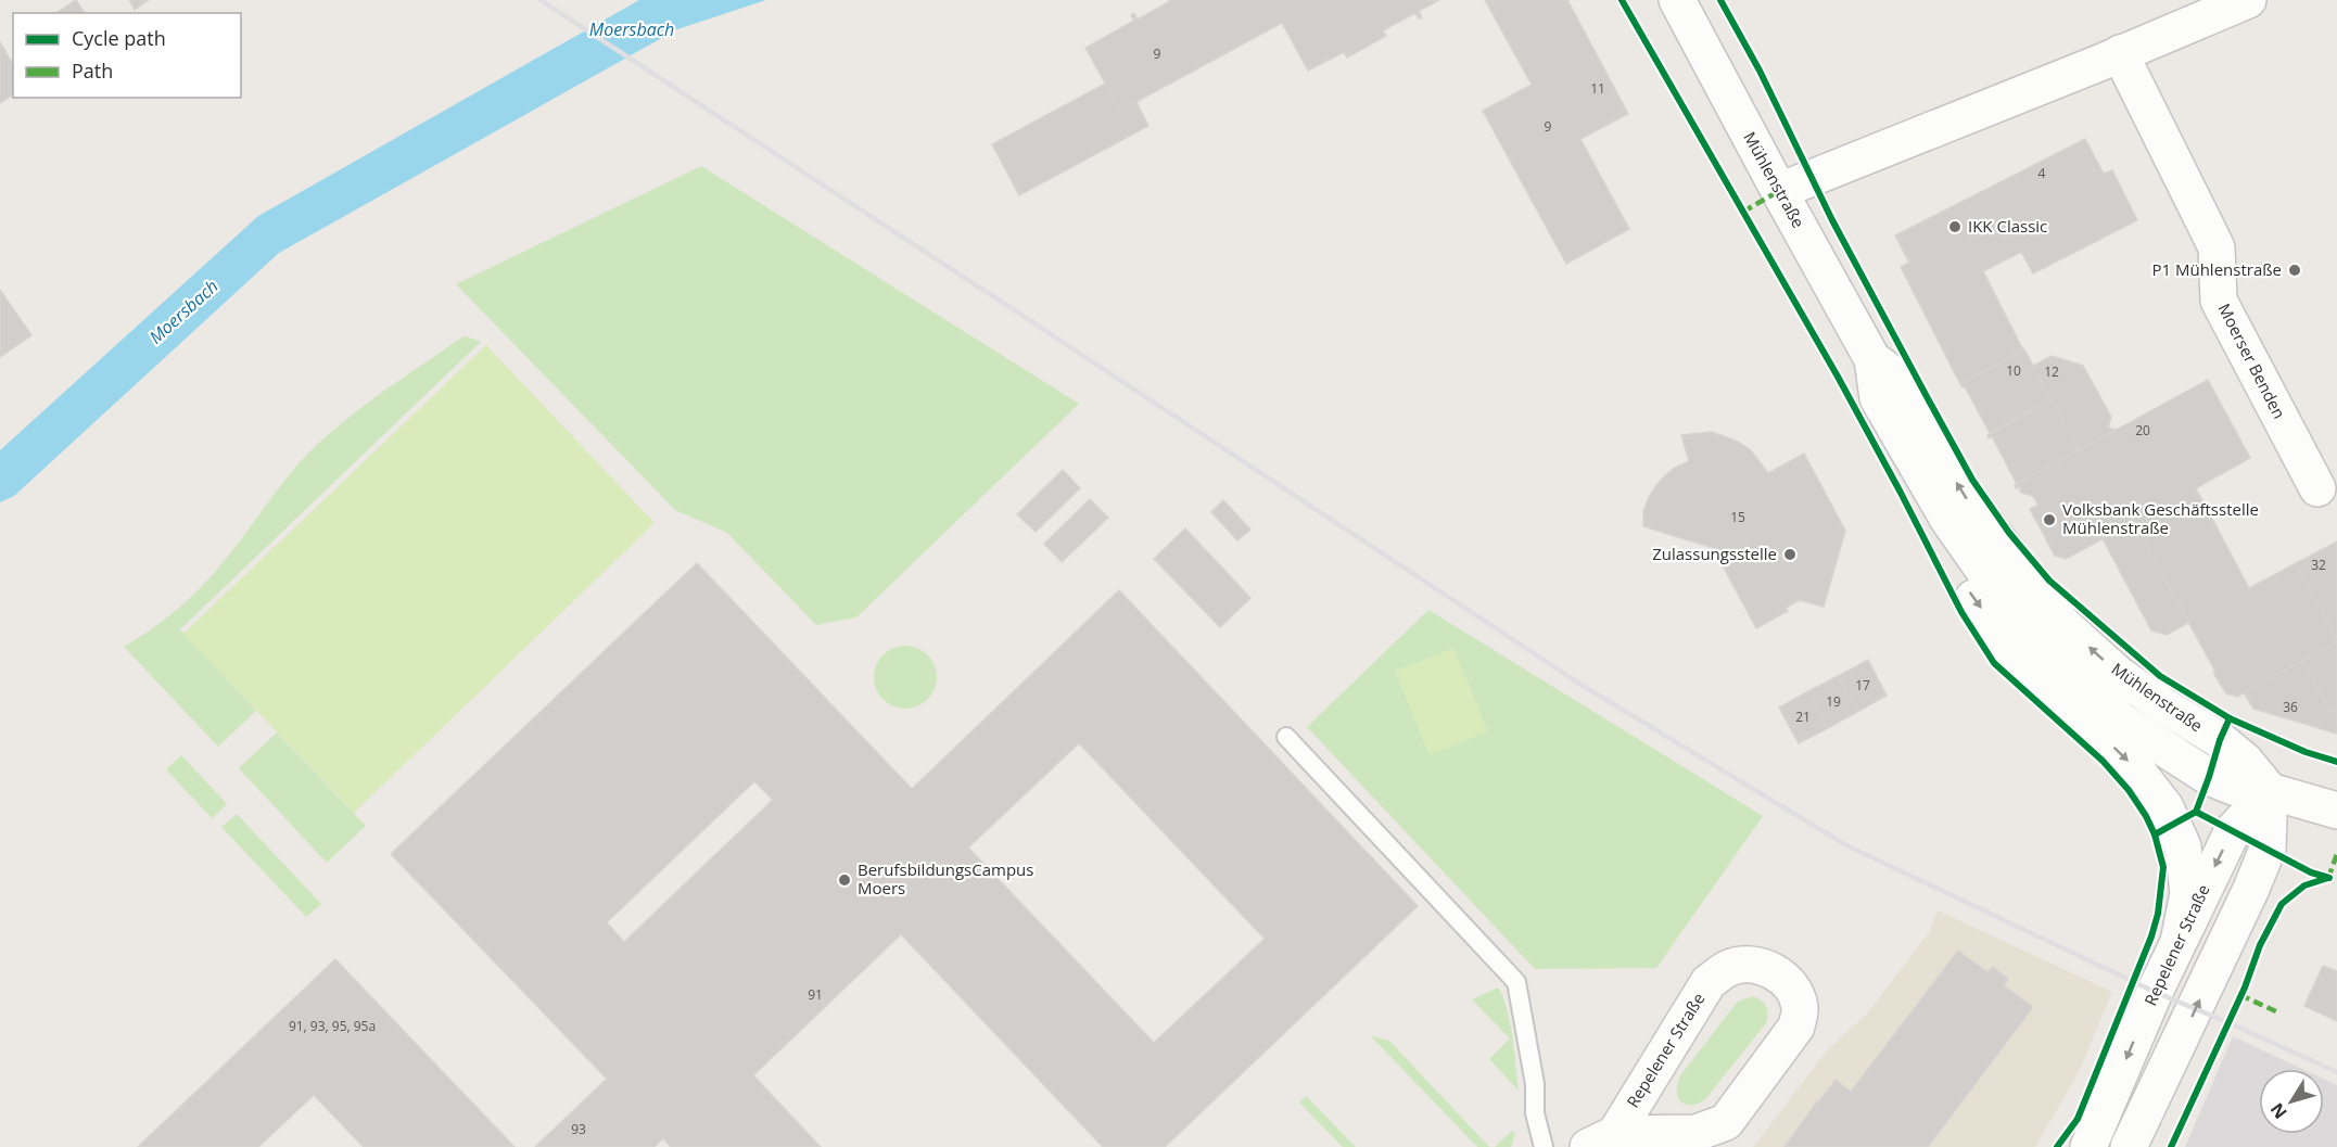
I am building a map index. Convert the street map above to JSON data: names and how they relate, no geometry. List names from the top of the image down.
{
  "streets": {
    "main road": ["Mühlenstraße", "Moerser Benden", "Repelener Straße"]
  },
  "crossings": [
    ["Mühlenstraße", "Repelener Straße"]
  ],
  "water": ["Moersbach"],
  "places": [
    "IKK Classic",
    "P1 Mühlenstraße",
    "Volksbank Geschäftsstelle Mühlenstraße",
    "Zulassungsstelle",
    "BerufsbildungsCampus Moers"
  ],
  "house_numbers": [
    "9",
    "11",
    "9",
    "4",
    "10",
    "12",
    "20",
    "15",
    "32",
    "17",
    "19",
    "36",
    "21",
    "91",
    "91, 93, 95, 95a",
    "93"
  ],
  "legend": ["Cycle path", "Path"],
  "north": "bottom left"
}
